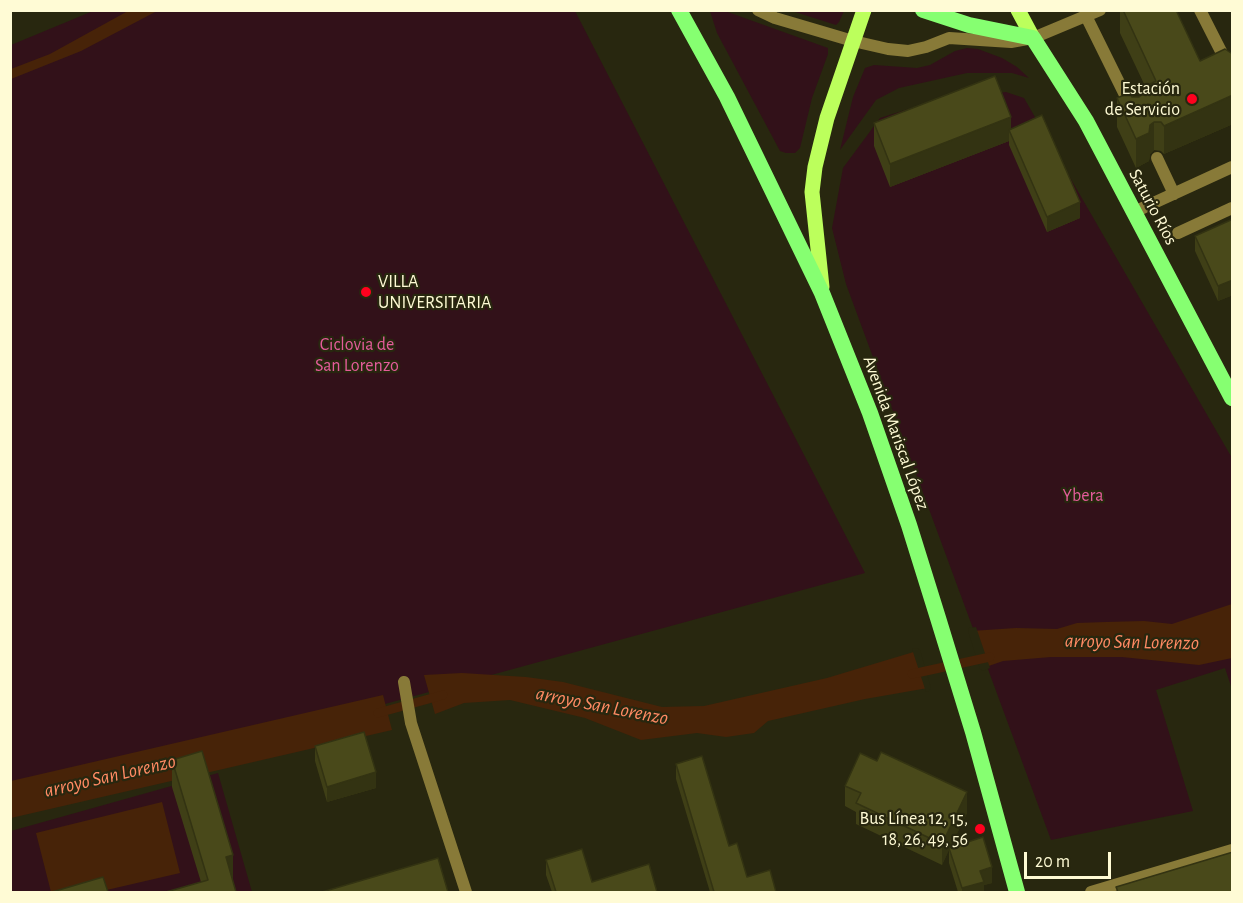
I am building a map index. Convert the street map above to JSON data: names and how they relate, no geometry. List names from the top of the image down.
{
  "streets": {
    "highway": ["Saturio Ríos", "Avenida Mariscal López"]
  },
  "water": ["arroyo San Lorenzo"],
  "parks": ["Ciclovia de San Lorenzo", "Ybera"],
  "places": ["Estación de Servicio", "VILLA UNIVERSITARIA", "Bus Línea 12, 15, 18, 26, 49, 56"],
  "scale_bar": "20 m"
}
